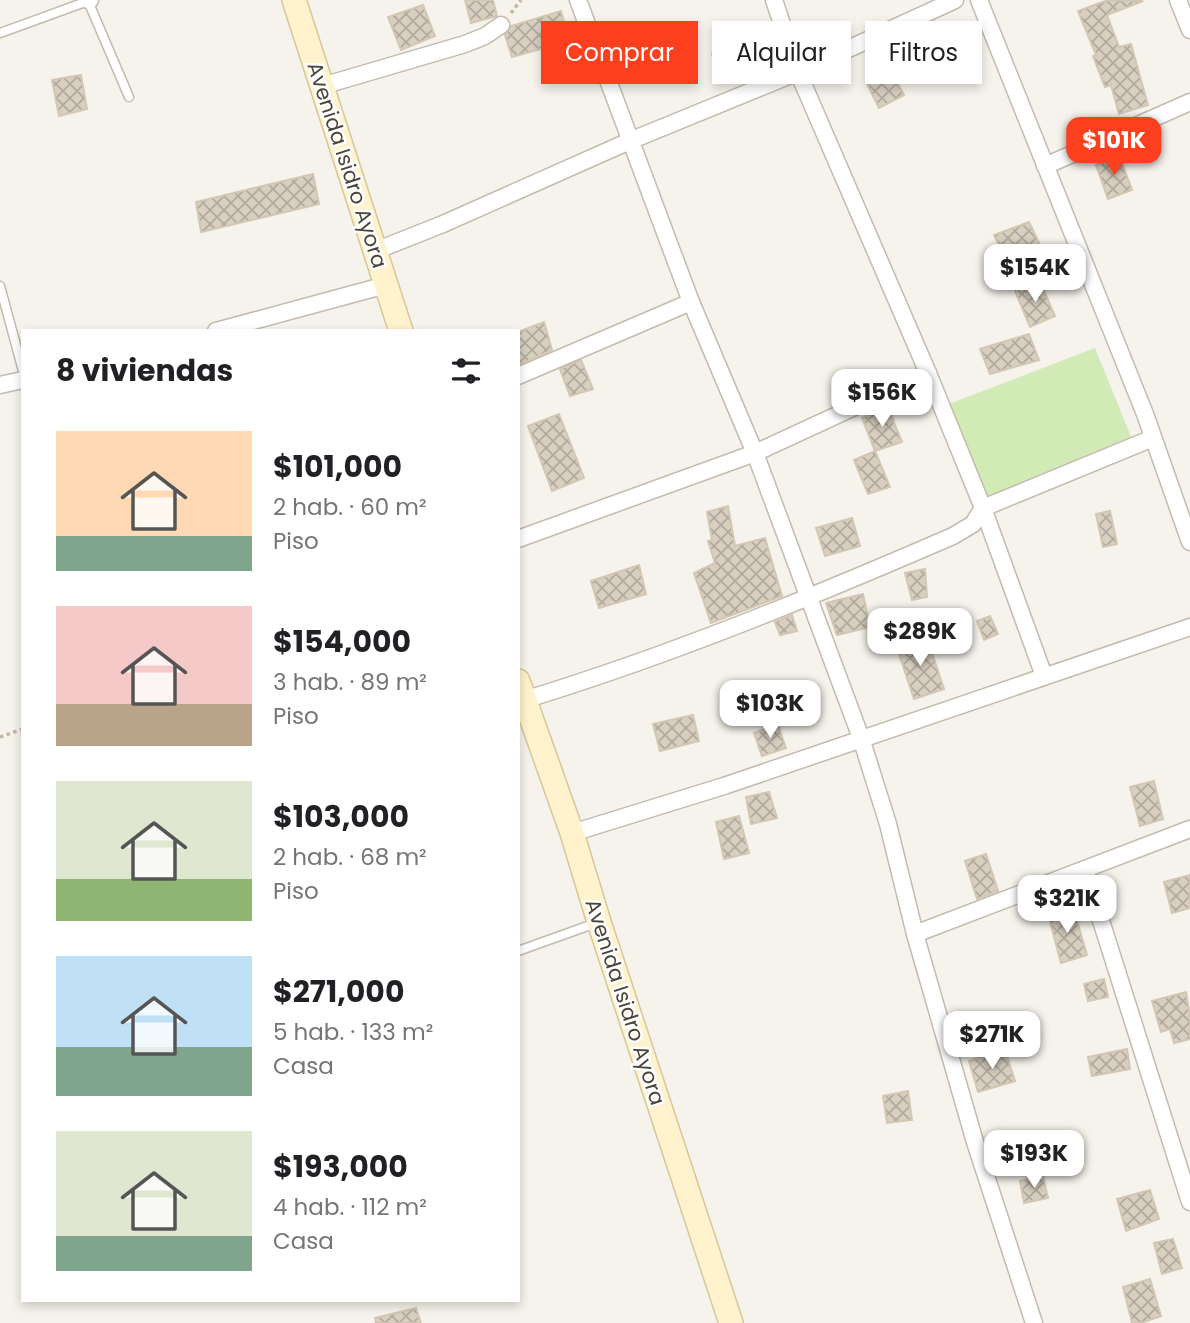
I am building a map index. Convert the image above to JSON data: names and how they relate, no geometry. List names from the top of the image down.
{
  "streets": {
    "street": ["Avenida Isidro Ayora"]
  },
  "page": {
    "chip": ["Comprar", "Alquilar", "Filtros"],
    "price": [
      "$101K",
      "$154K",
      "$156K",
      "$289K",
      "$103K",
      "$321K",
      "$271K",
      "$193K"
    ],
    "heading": "8 viviendas",
    "list": [
      {
        "name": "$101,000",
        "note": "2 hab. · 60 m² · Piso"
      },
      {
        "name": "$154,000",
        "note": "3 hab. · 89 m² · Piso"
      },
      {
        "name": "$103,000",
        "note": "2 hab. · 68 m² · Piso"
      },
      {
        "name": "$271,000",
        "note": "5 hab. · 133 m² · Casa"
      },
      {
        "name": "$193,000",
        "note": "4 hab. · 112 m² · Casa"
      }
    ]
  }
}
